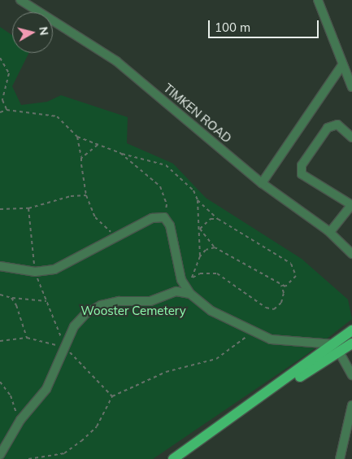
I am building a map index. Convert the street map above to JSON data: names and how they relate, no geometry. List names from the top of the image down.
{
  "streets": {
    "street": ["TIMKEN ROAD"]
  },
  "parks": ["Wooster Cemetery"],
  "scale_bar": "100 m",
  "north": "right"
}
